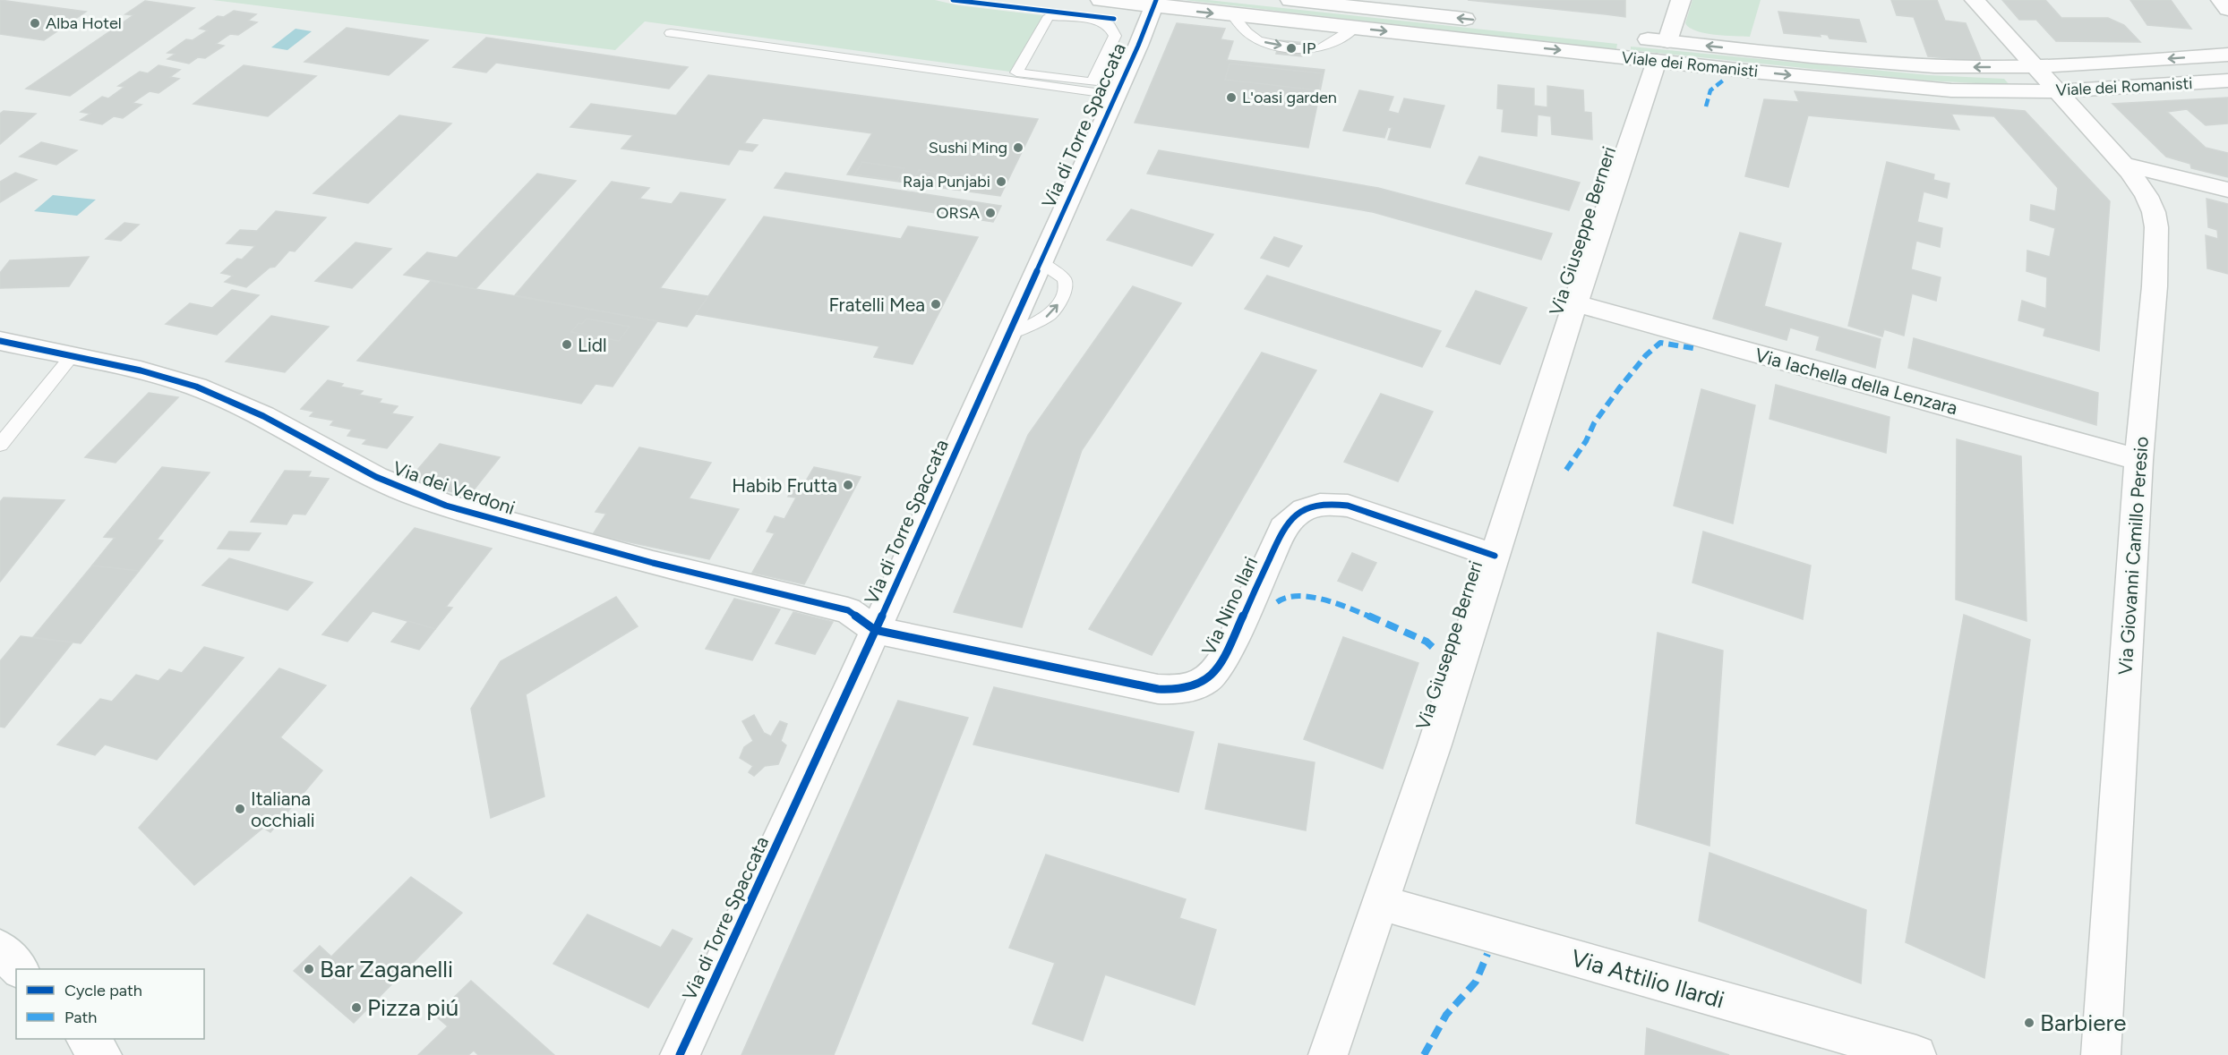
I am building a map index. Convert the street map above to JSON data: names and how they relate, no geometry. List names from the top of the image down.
{
  "streets": {
    "street": [
      "Viale dei Romanisti",
      "Via di Torre Spaccata",
      "Via Giuseppe Berneri",
      "Via Iachella della Lenzara",
      "Via dei Verdoni",
      "Via Giovanni Camillo Peresio",
      "Via Nino Ilari",
      "Via Attilio Ilardi"
    ]
  },
  "crossings": [
    ["Viale dei Romanisti", "Via di Torre Spaccata"],
    ["Viale dei Romanisti", "Via Giuseppe Berneri"],
    ["Viale dei Romanisti", "Via Giovanni Camillo Peresio"],
    ["Via di Torre Spaccata", "Via dei Verdoni"],
    ["Via di Torre Spaccata", "Via Nino Ilari"],
    ["Via Giuseppe Berneri", "Via Iachella della Lenzara"],
    ["Via Giuseppe Berneri", "Via Nino Ilari"],
    ["Via Giuseppe Berneri", "Via Attilio Ilardi"],
    ["Via Iachella della Lenzara", "Via Giovanni Camillo Peresio"],
    ["Via dei Verdoni", "Via Nino Ilari"]
  ],
  "places": [
    "Alba Hotel",
    "IP",
    "L'oasi garden",
    "Sushi Ming",
    "Raja Punjabi",
    "ORSA",
    "Fratelli Mea",
    "Lidl",
    "Habib Frutta",
    "Italiana occhiali",
    "Bar Zaganelli",
    "Pizza piú",
    "Barbiere"
  ],
  "legend": ["Cycle path", "Path"]
}
